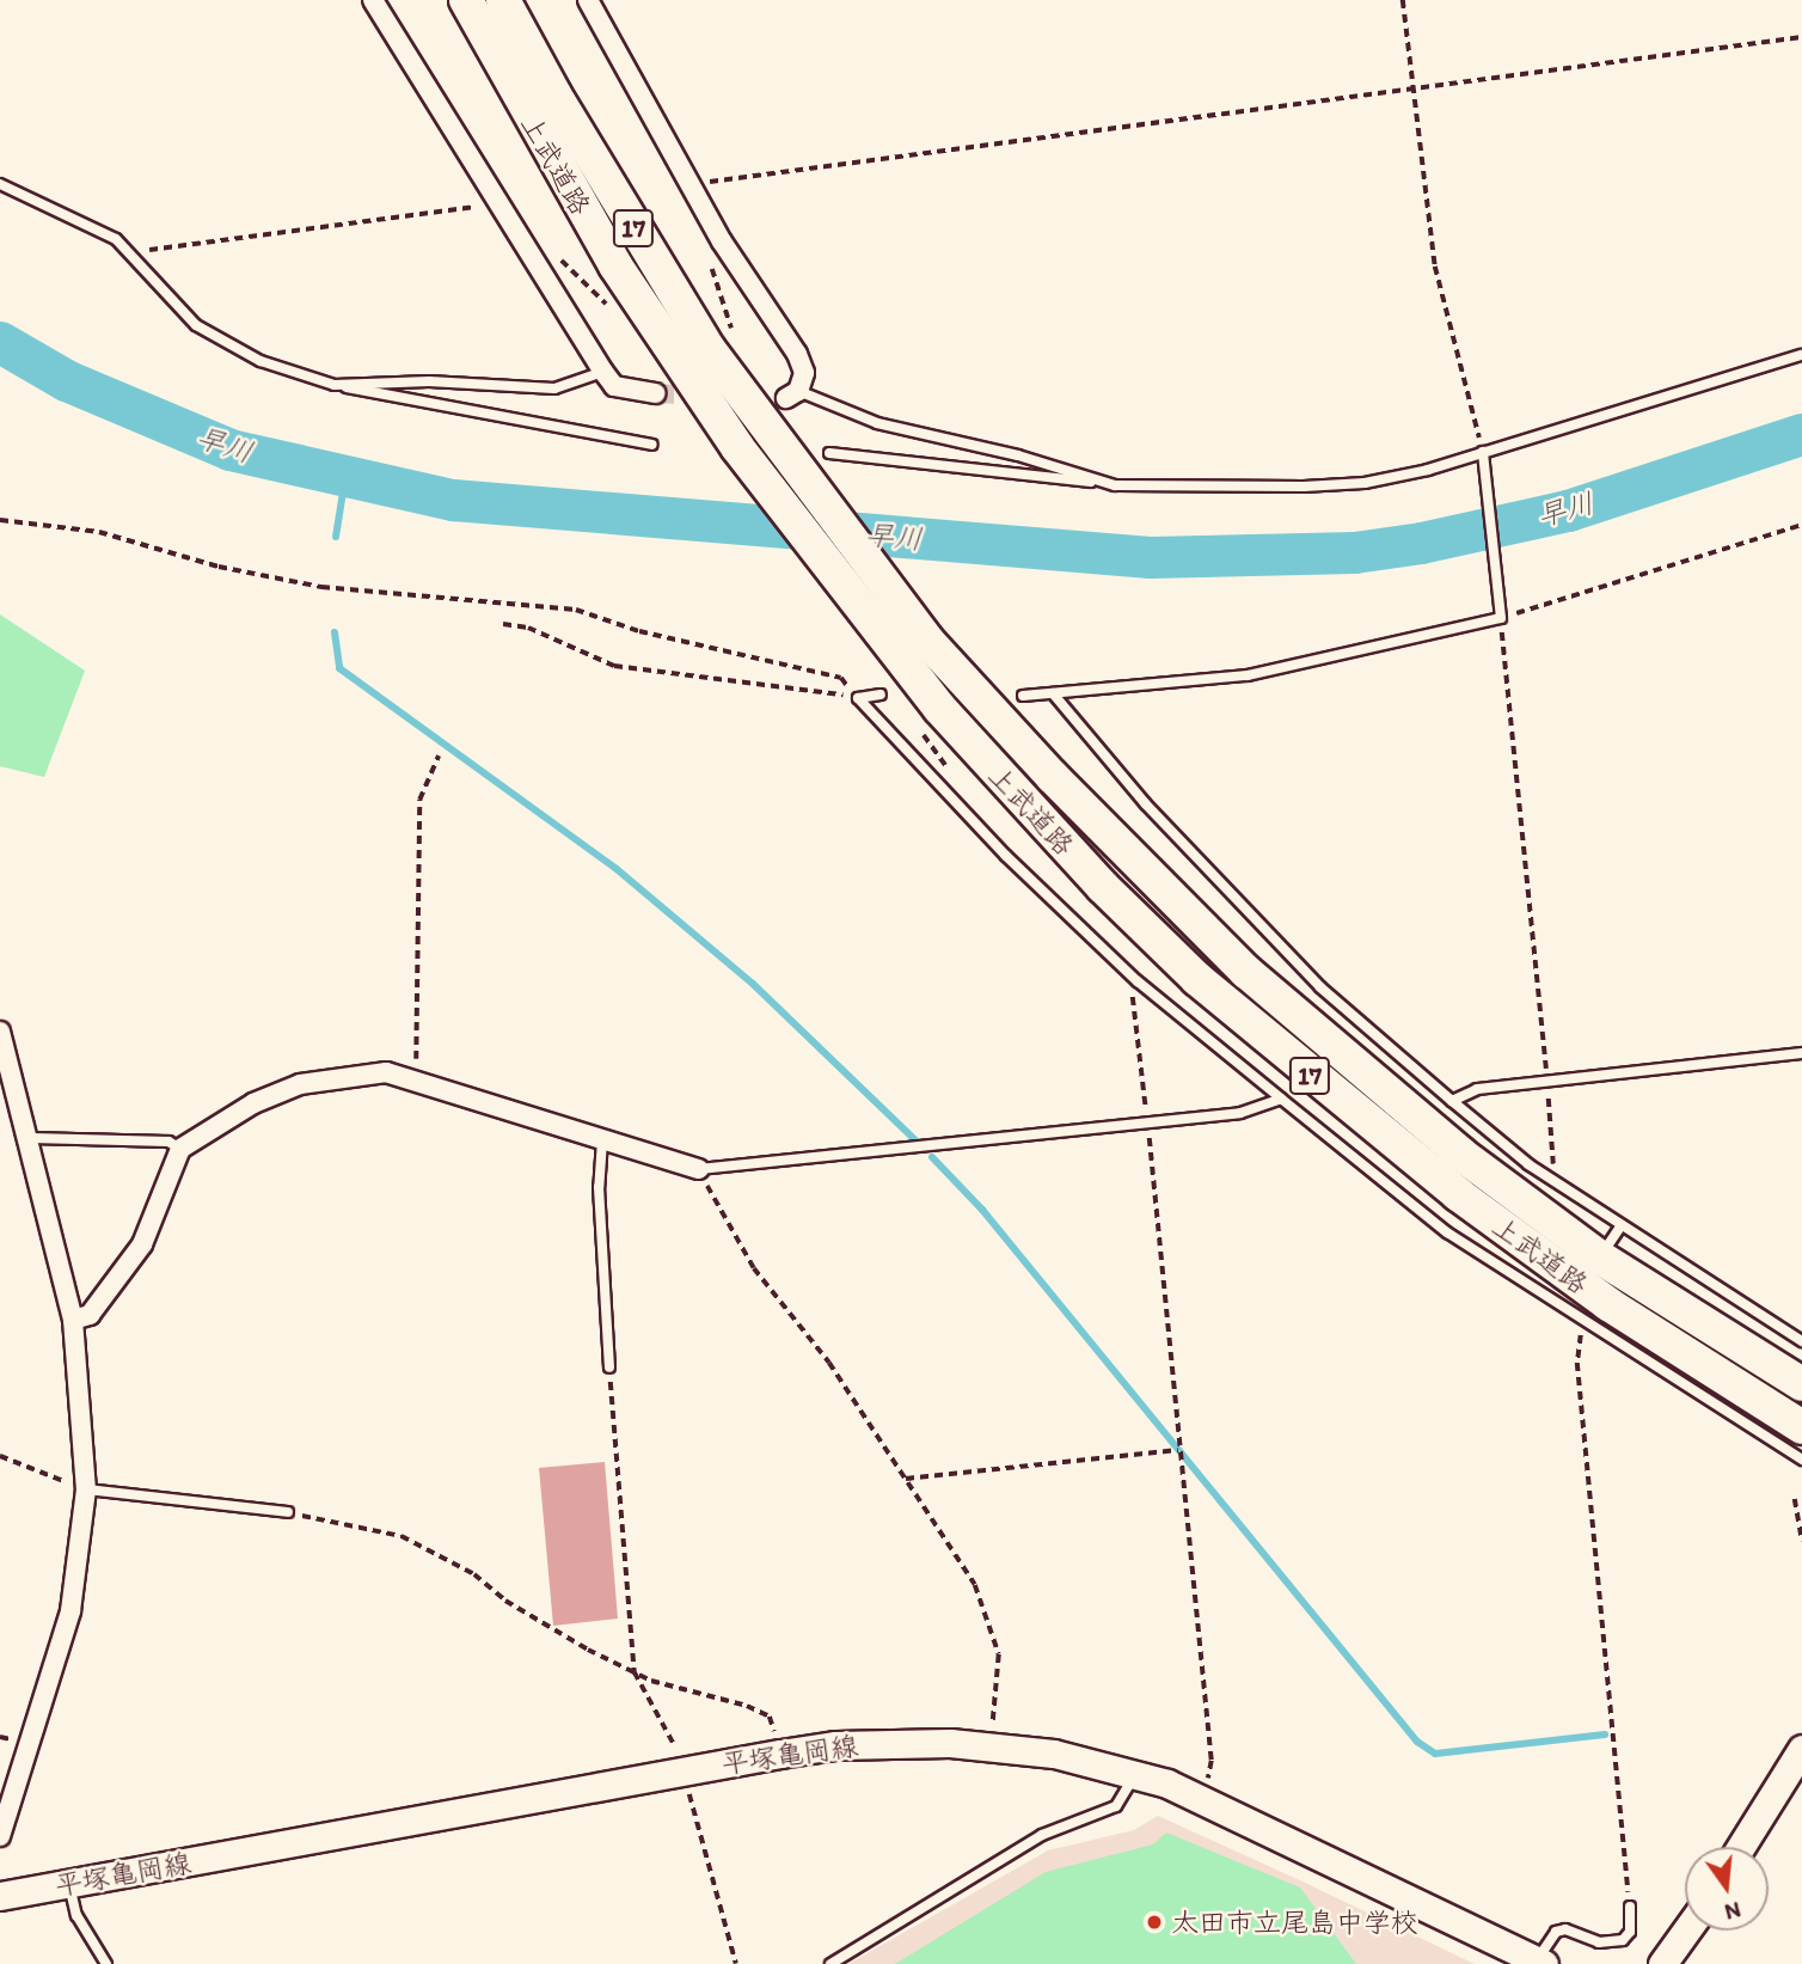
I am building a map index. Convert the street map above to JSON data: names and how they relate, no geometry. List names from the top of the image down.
{
  "streets": {
    "highway": ["上武道路", "17"],
    "main road": ["平塚亀岡線"]
  },
  "water": ["早川"],
  "places": ["太田市立尾島中学校"],
  "north": "bottom"
}
